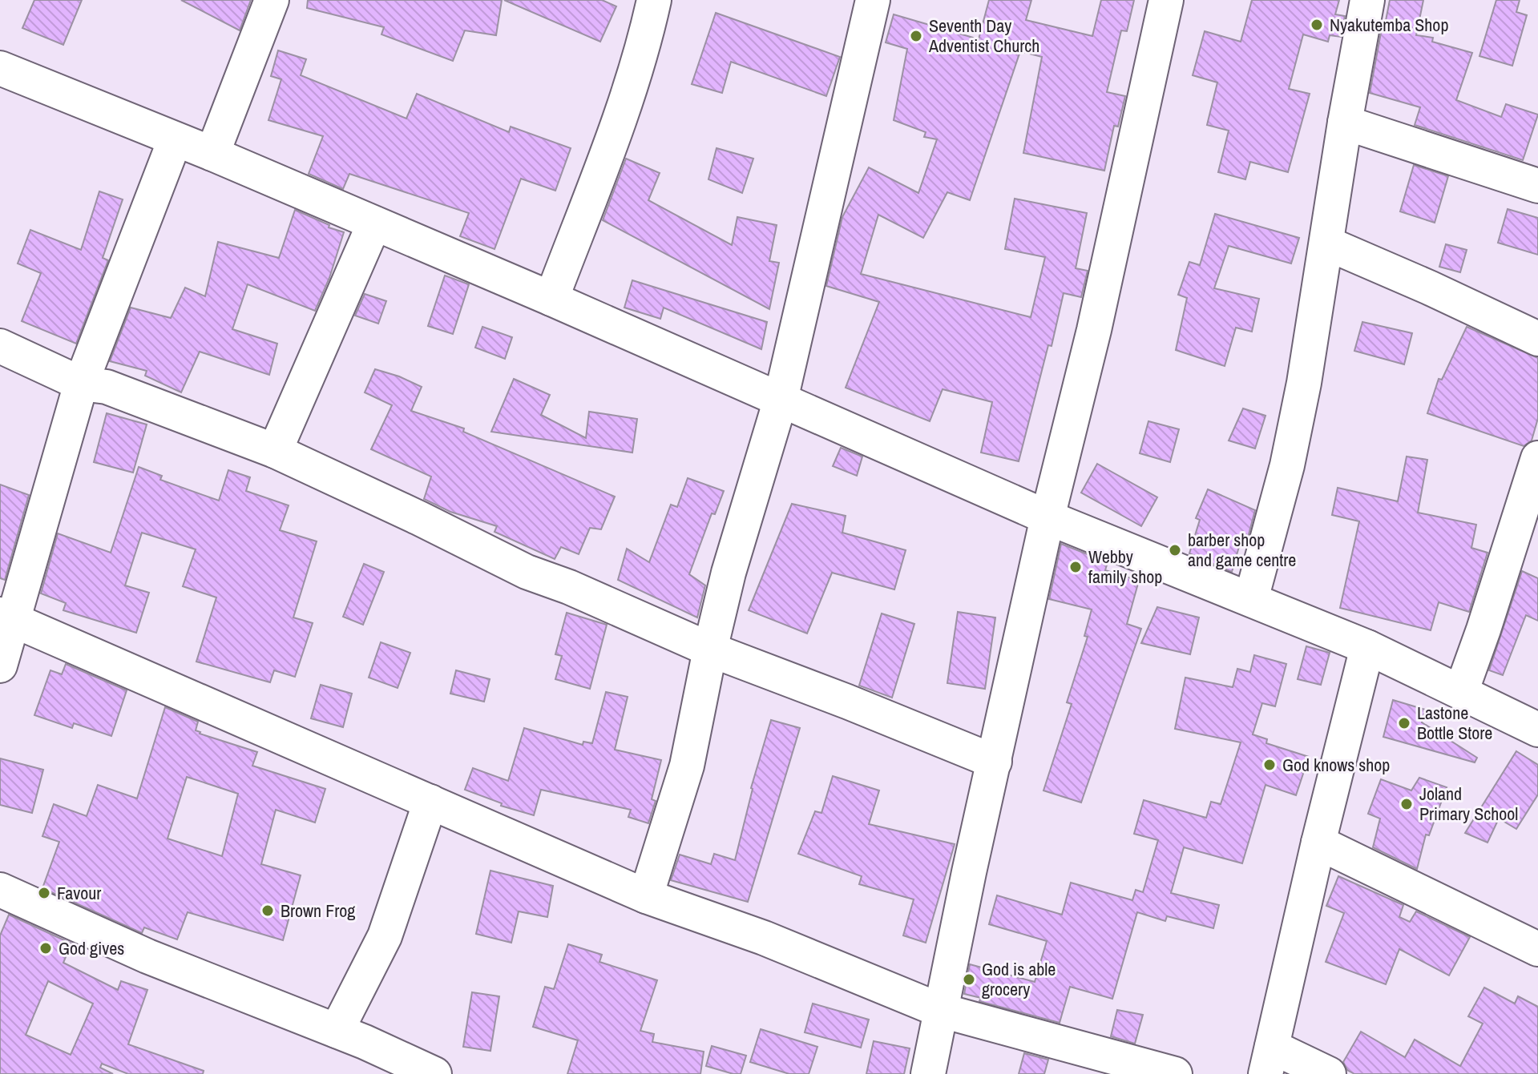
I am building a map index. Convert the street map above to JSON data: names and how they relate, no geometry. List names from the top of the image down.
{
  "places": [
    "Nyakutemba Shop",
    "Seventh Day Adventist Church",
    "barber shop and game centre",
    "Webby family shop",
    "Lastone Bottle Store",
    "God knows shop",
    "Joland Primary School",
    "Favour",
    "Brown Frog",
    "God gives",
    "God is able grocery"
  ]
}
